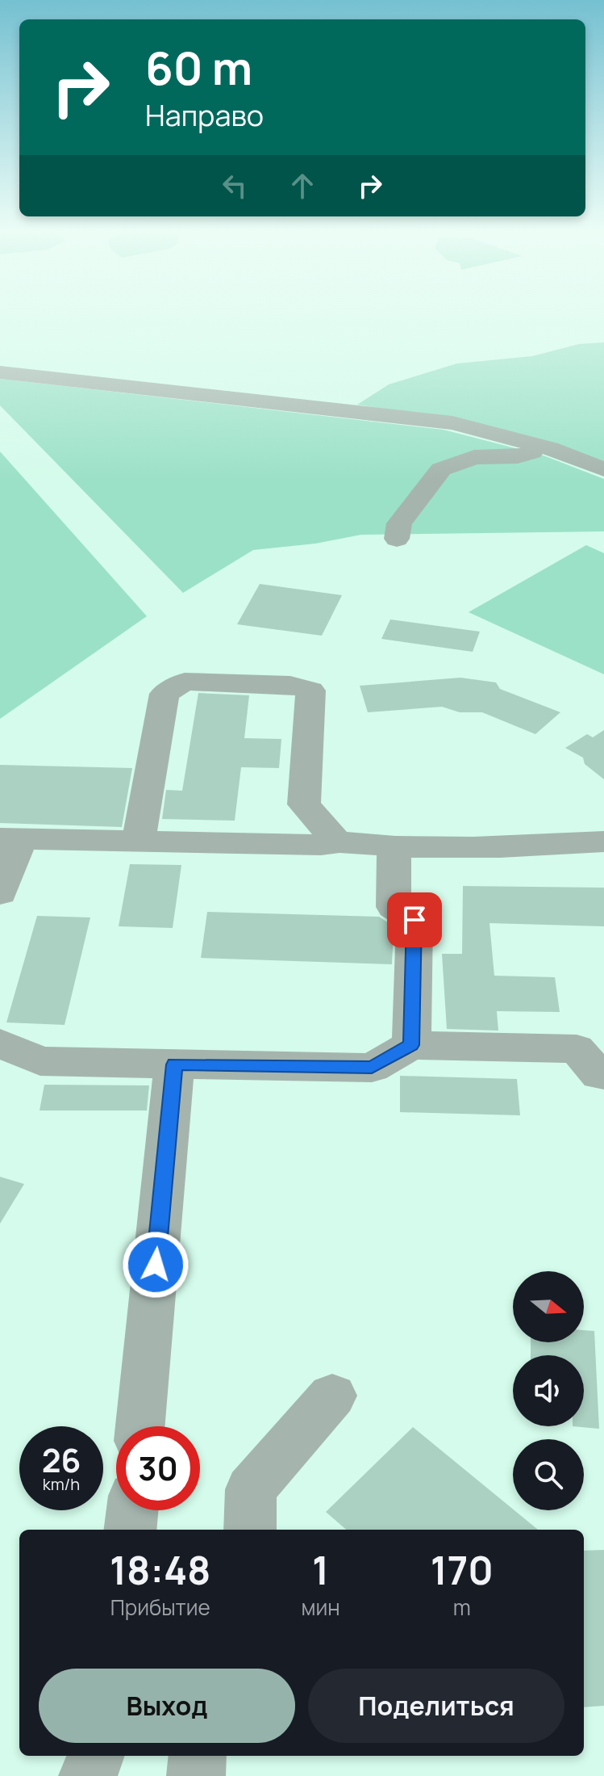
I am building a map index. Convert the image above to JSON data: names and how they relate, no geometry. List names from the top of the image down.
{
  "north": "right",
  "page": {
    "turn": ["60 m", "Направо"],
    "speed": "26 km/h",
    "limit": "30",
    "eta": [
      "18:48",
      "Прибытие",
      "1",
      "мин",
      "170",
      "m"
    ],
    "buttons": ["Выход", "Поделиться"]
  }
}
